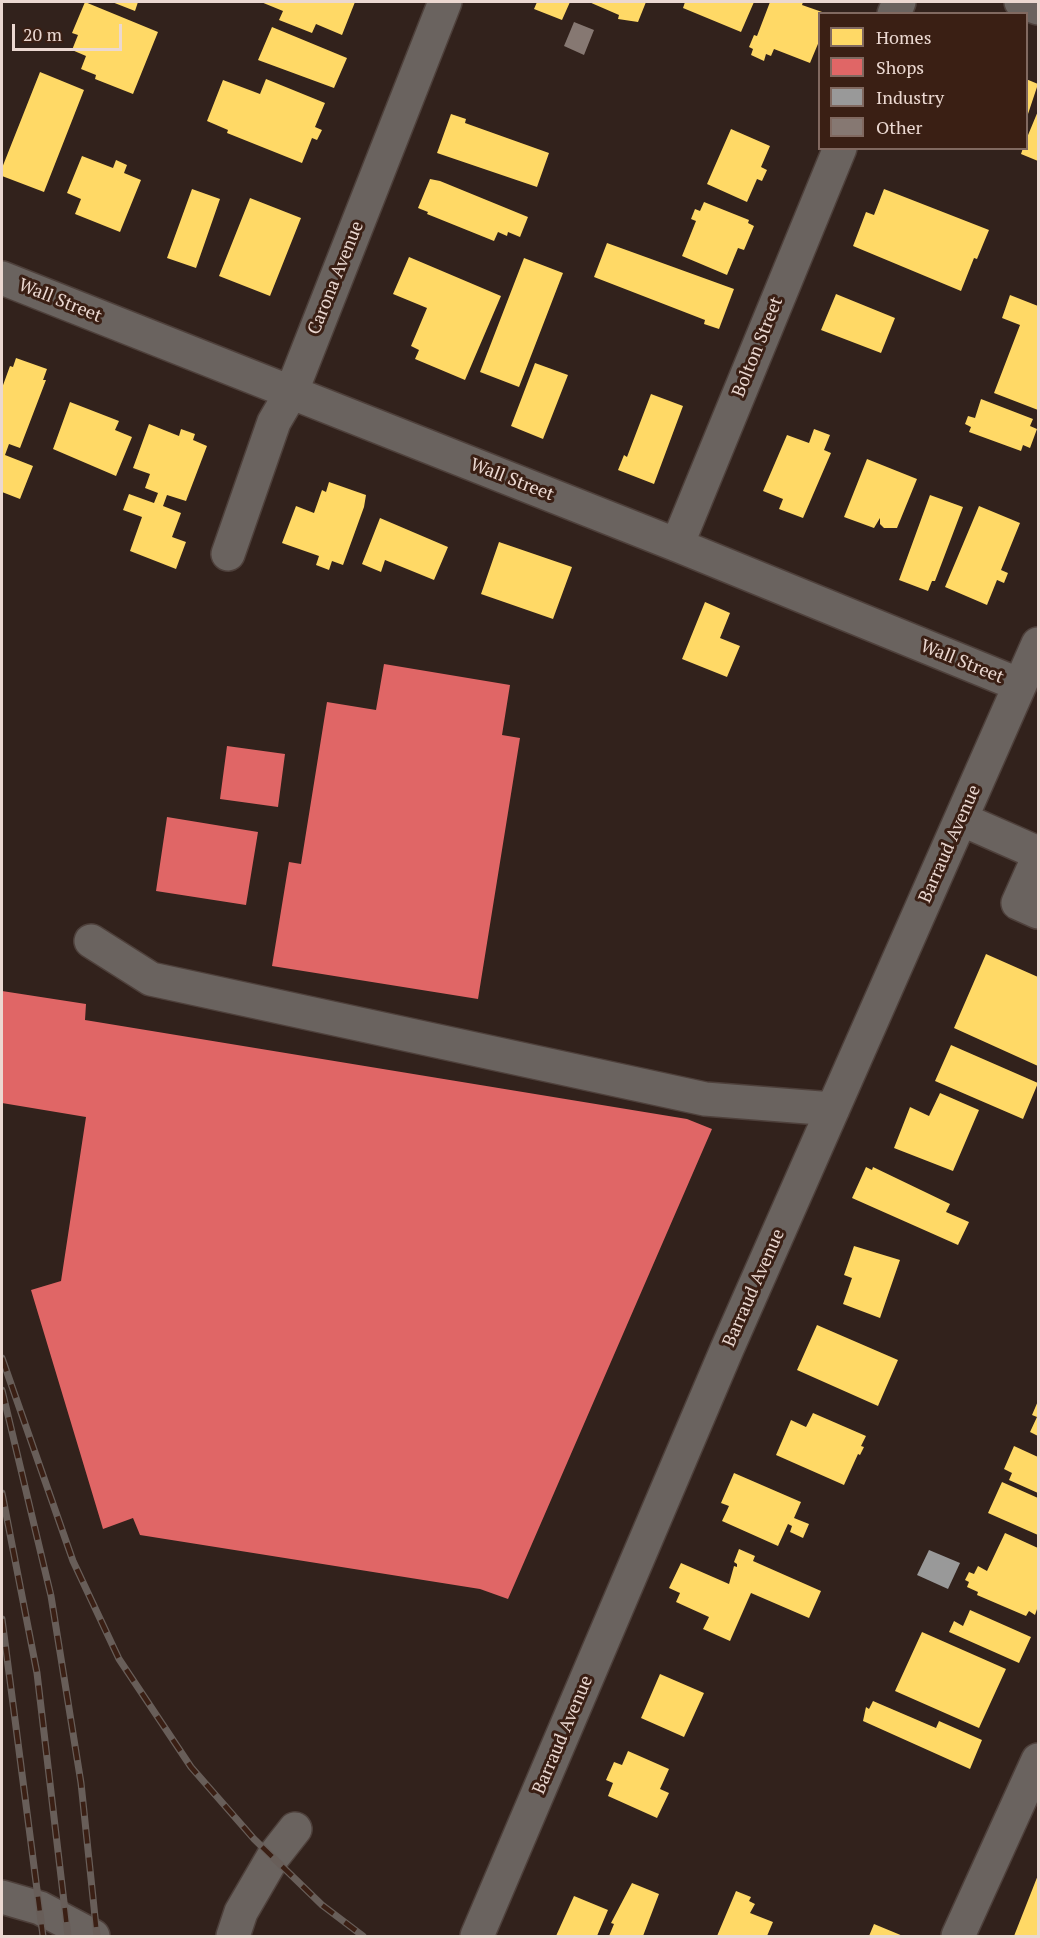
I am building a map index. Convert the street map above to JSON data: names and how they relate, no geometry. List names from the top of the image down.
{
  "streets": {
    "street": [
      "Carona Avenue",
      "Wall Street",
      "Bolton Street",
      "Barraud Avenue"
    ]
  },
  "crossings": [
    ["Carona Avenue", "Wall Street"],
    ["Wall Street", "Bolton Street"],
    ["Wall Street", "Barraud Avenue"]
  ],
  "legend": [
    "Homes",
    "Shops",
    "Industry",
    "Other"
  ],
  "scale_bar": "20 m"
}
